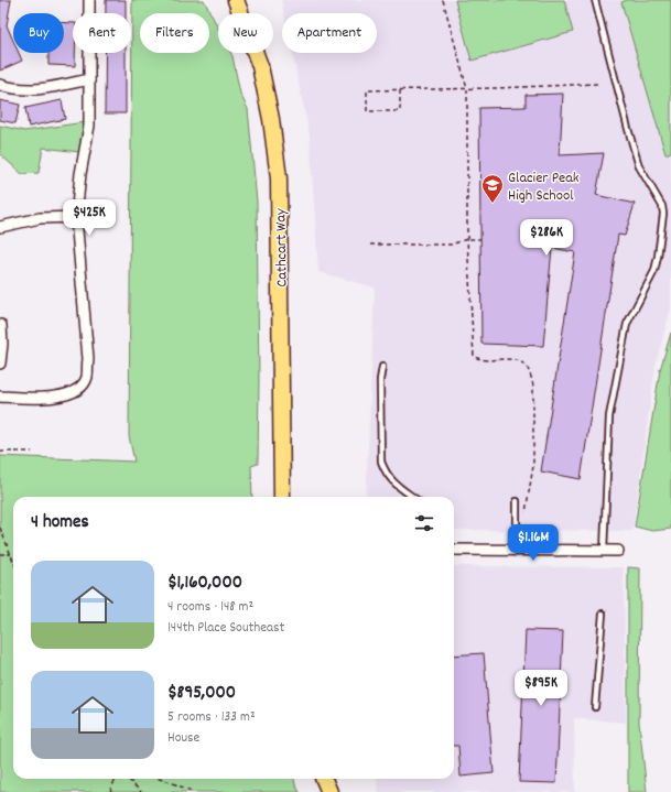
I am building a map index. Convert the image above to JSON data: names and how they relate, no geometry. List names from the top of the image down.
{
  "streets": {
    "main road": ["Cathcart Way"]
  },
  "places": {
    "school or university": ["Glacier Peak High School"]
  },
  "page": {
    "chip": [
      "Buy",
      "Rent",
      "Filters",
      "New",
      "Apartment"
    ],
    "price": [
      "$425K",
      "$286K",
      "$1.16M",
      "$895K"
    ],
    "heading": "4 homes",
    "list": [
      {
        "name": "$1,160,000",
        "note": "4 rooms · 148 m² · 144th Place Southeast"
      },
      {
        "name": "$895,000",
        "note": "5 rooms · 133 m² · House"
      }
    ]
  }
}
